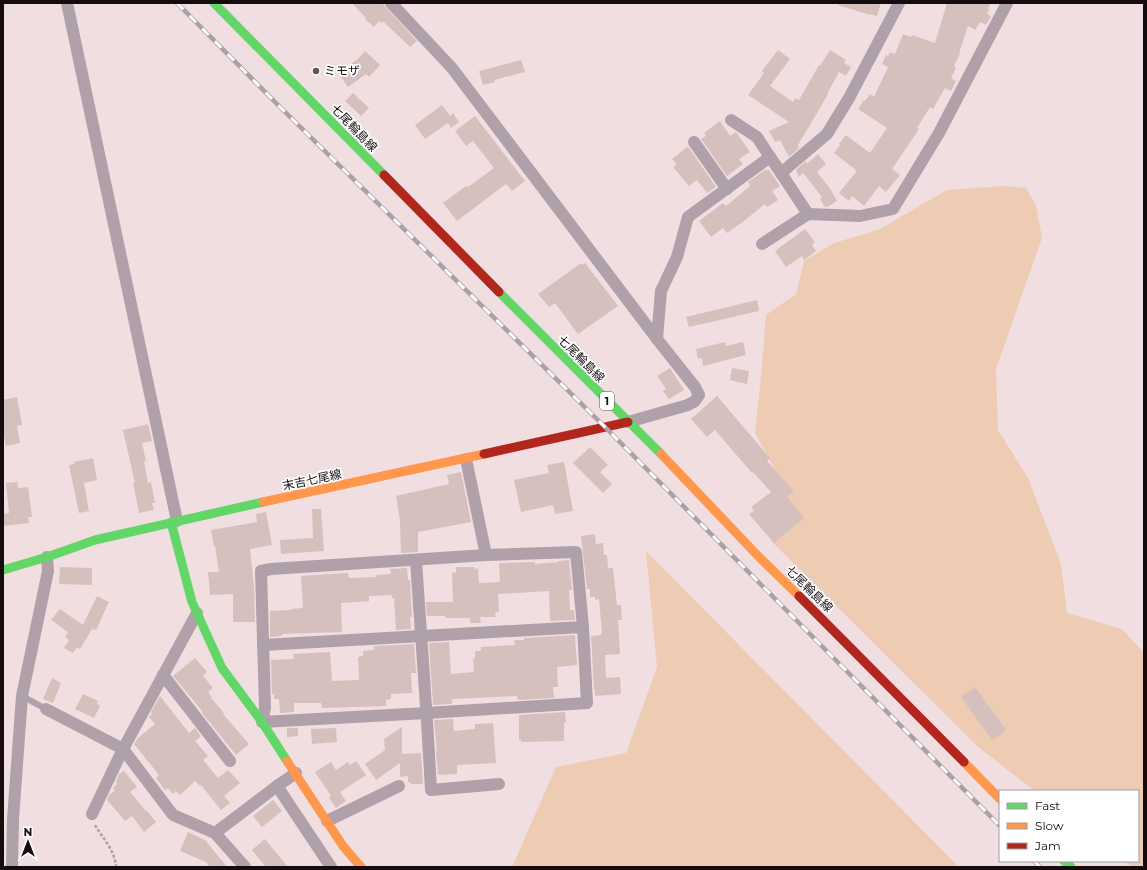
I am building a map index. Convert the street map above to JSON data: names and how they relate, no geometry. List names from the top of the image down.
{
  "streets": {
    "main road": ["七尾輪島線", "1", "末吉七尾線"]
  },
  "crossings": [
    ["七尾輪島線", "末吉七尾線"]
  ],
  "places": ["ミモザ"],
  "legend": ["Fast", "Slow", "Jam"],
  "north": "top"
}
